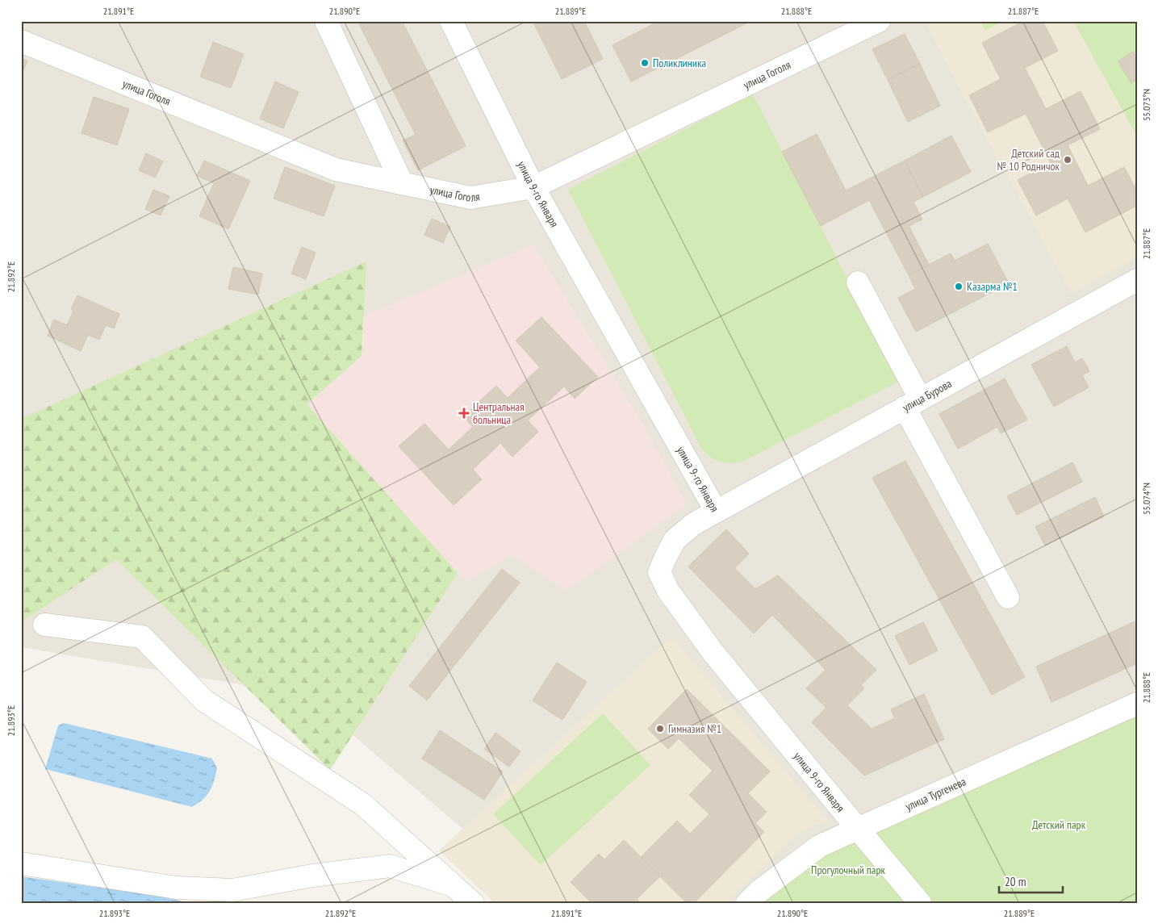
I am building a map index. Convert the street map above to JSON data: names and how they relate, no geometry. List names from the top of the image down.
{
  "streets": {
    "street": [
      "улица Гоголя",
      "улица 9-го Января",
      "улица Бурова",
      "улица Тургенева"
    ]
  },
  "crossings": [
    ["улица Гоголя", "улица 9-го Января"],
    ["улица 9-го Января", "улица Бурова"],
    ["улица 9-го Января", "улица Тургенева"]
  ],
  "parks": ["Детский парк", "Прогулочный парк"],
  "places": {
    "other": [
      "Поликлиника",
      "Детский сад № 10 Родничок",
      "Казарма №1",
      "Гимназия №1"
    ],
    "health": ["Центральная больница"]
  },
  "scale_bar": "20 m",
  "coordinates": [
    "21.891°E",
    "21.890°E",
    "21.889°E",
    "21.888°E",
    "21.887°E",
    "55.073°N",
    "21.892°E",
    "55.074°N",
    "21.893°E"
  ]
}
